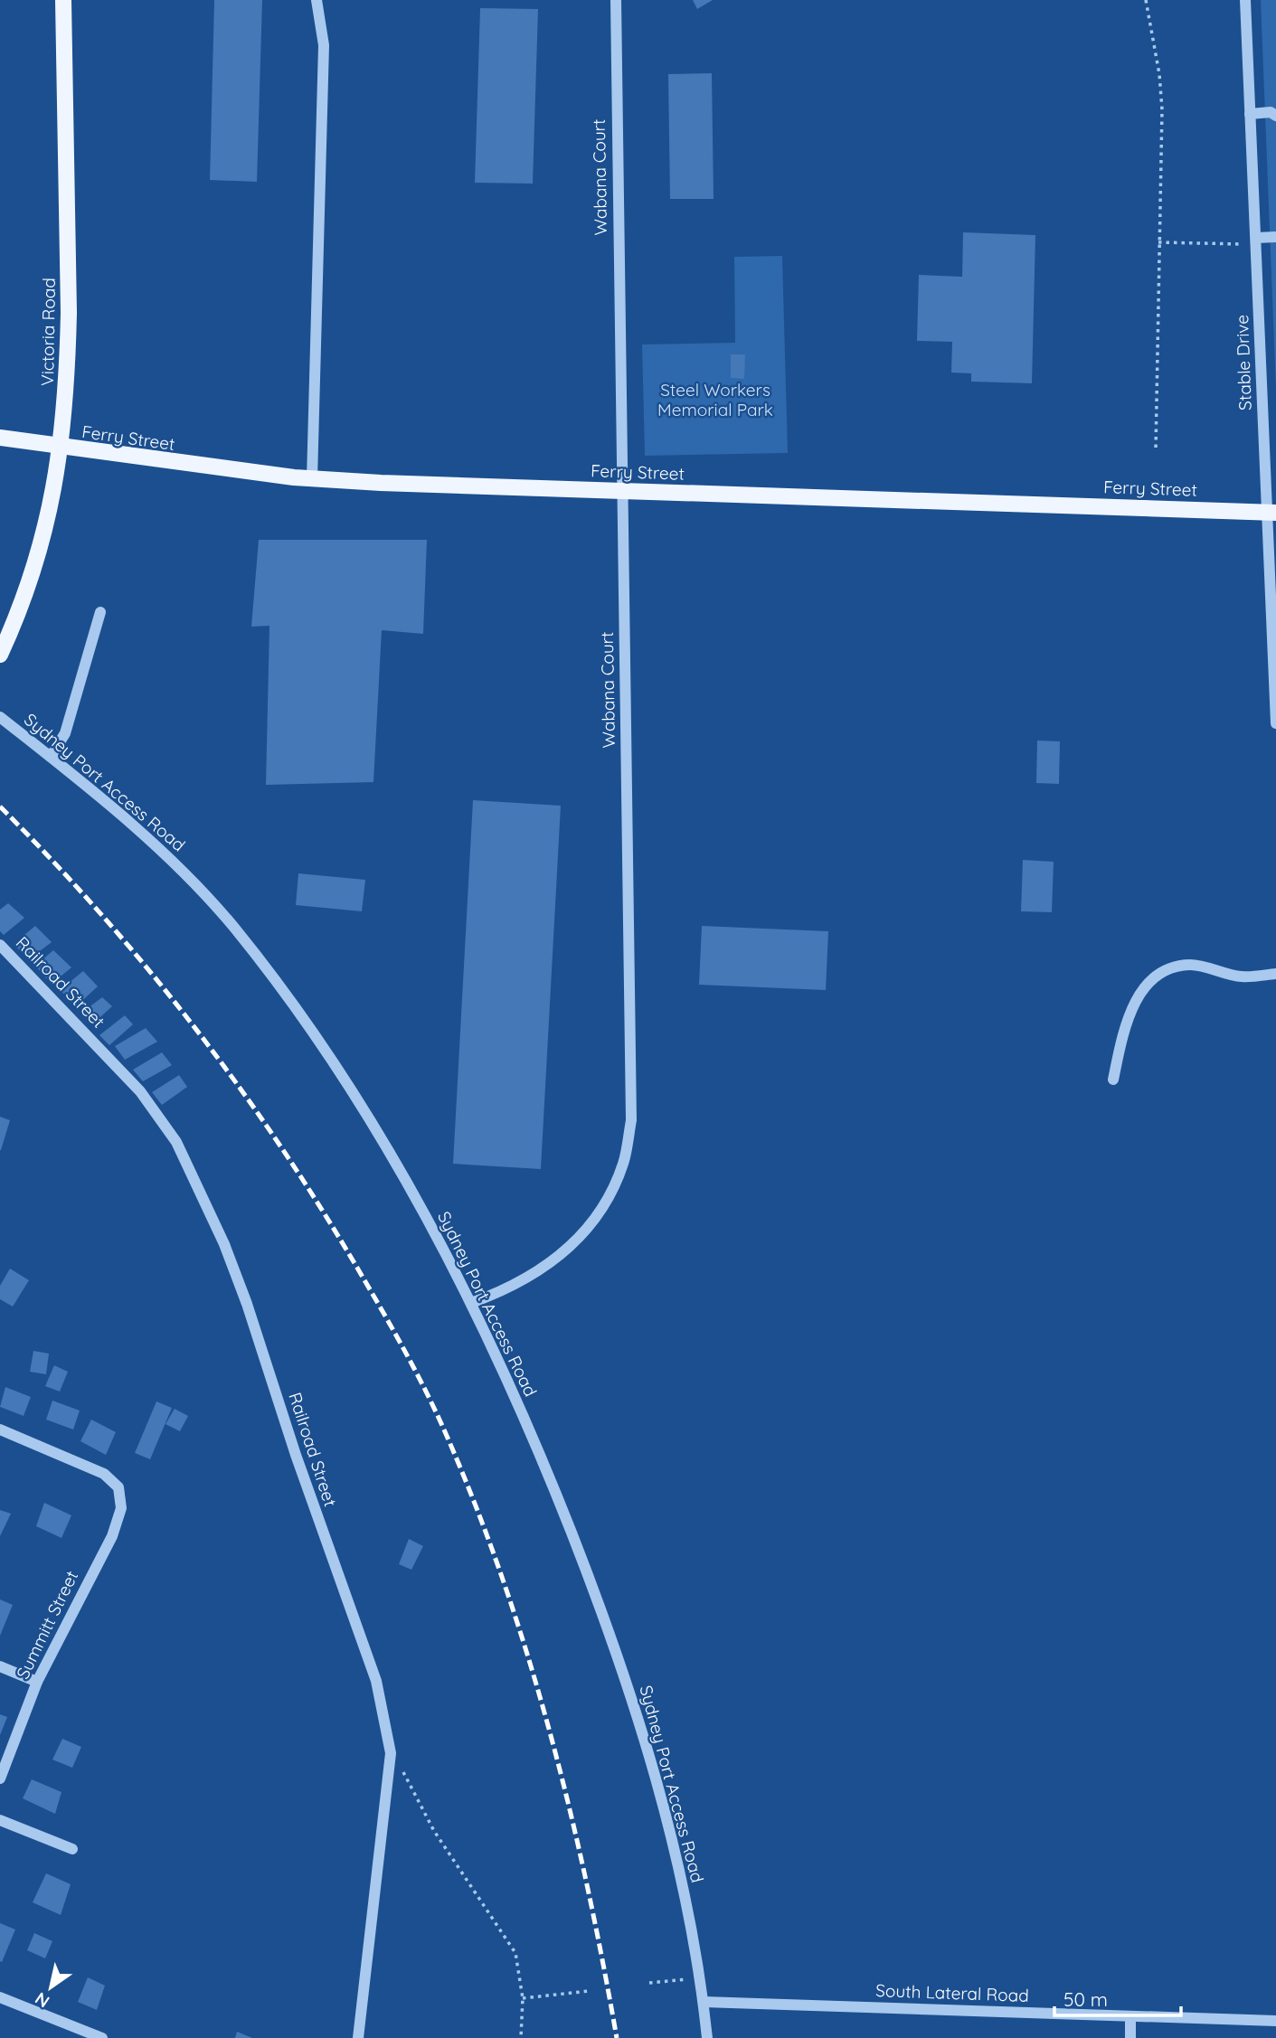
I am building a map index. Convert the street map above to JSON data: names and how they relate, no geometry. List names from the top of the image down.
{
  "streets": {
    "main road": ["Victoria Road", "Ferry Street"],
    "street": [
      "Wabana Court",
      "Stable Drive",
      "Sydney Port Access Road",
      "Railroad Street",
      "Summitt Street",
      "South Lateral Road"
    ]
  },
  "crossings": [
    ["Wabana Court", "Ferry Street"],
    ["Wabana Court", "Sydney Port Access Road"],
    ["Stable Drive", "Ferry Street"],
    ["Sydney Port Access Road", "South Lateral Road"]
  ],
  "parks": ["Steel Workers Memorial Park"],
  "scale_bar": "50 m",
  "north": "bottom left"
}
